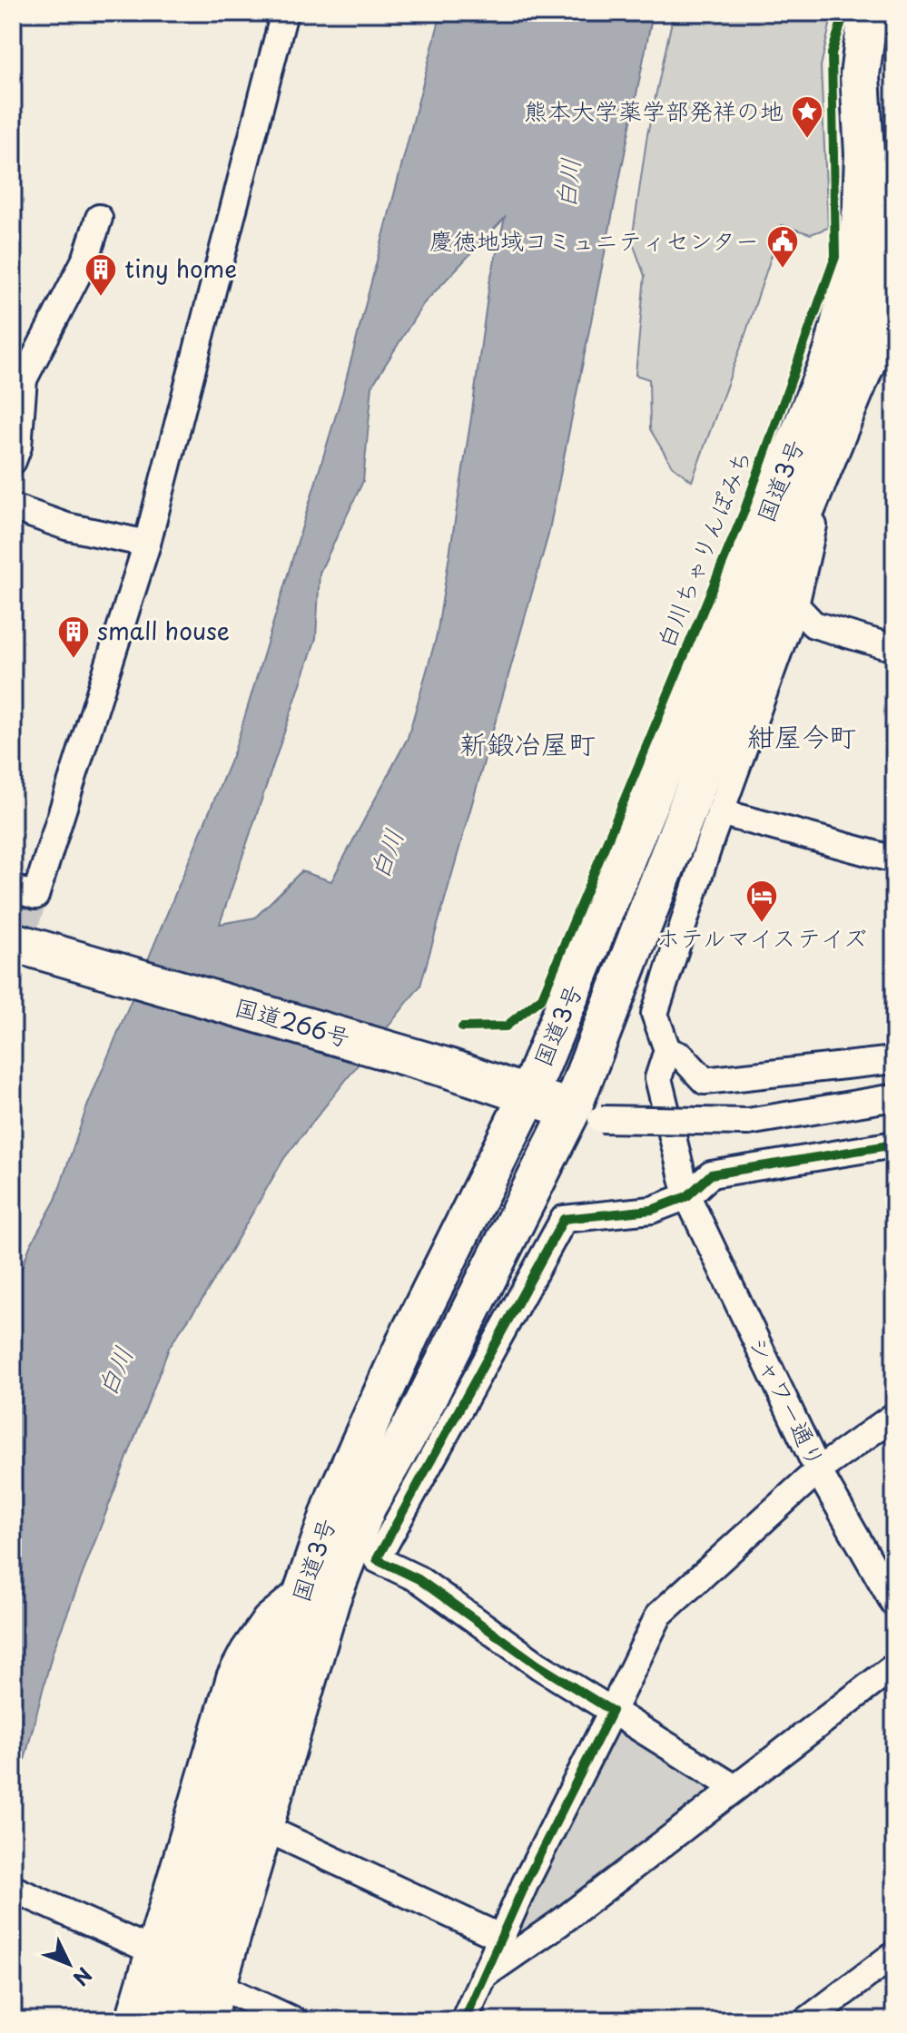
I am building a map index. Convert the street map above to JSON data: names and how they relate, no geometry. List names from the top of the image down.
{
  "streets": {
    "highway": ["国道3号", "国道266号"],
    "street": ["シャワー通り"],
    "cycle path": ["白川ちゃりんぽみち"]
  },
  "crossings": [
    ["国道3号", "国道266号"]
  ],
  "districts": ["紺屋今町", "新鍛冶屋町"],
  "water": ["白川"],
  "places": {
    "place": ["熊本大学薬学部発祥の地"],
    "public building": ["慶徳地域コミュニティセンター"],
    "building": ["tiny home", "small house"],
    "hotel": ["ホテルマイステイズ"]
  },
  "north": "bottom right"
}
